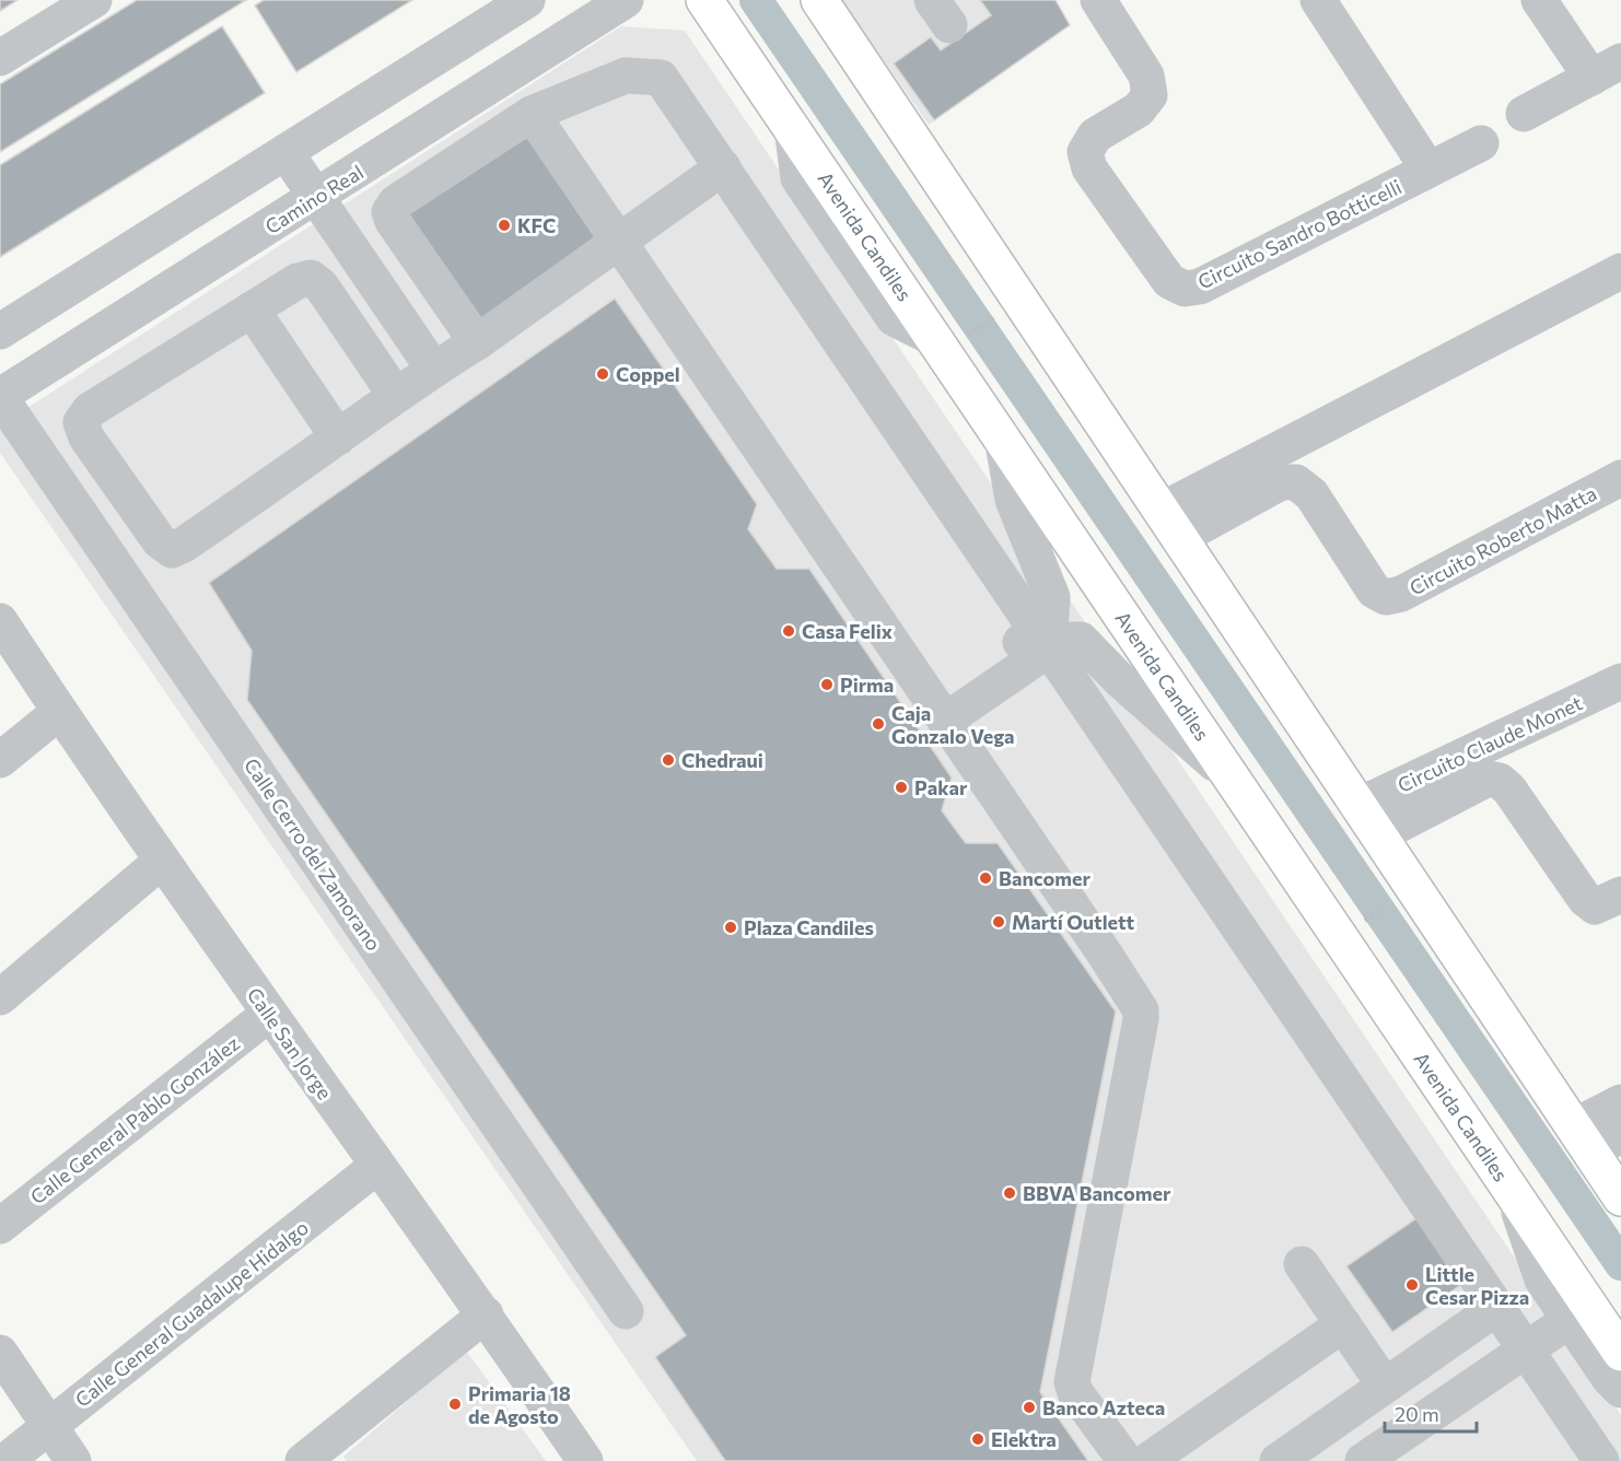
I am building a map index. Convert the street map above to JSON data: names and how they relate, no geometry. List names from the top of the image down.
{
  "streets": {
    "main road": ["Avenida Candiles"],
    "street": [
      "Camino Real",
      "Circuito Sandro Botticelli",
      "Circuito Roberto Matta",
      "Circuito Claude Monet",
      "Calle Cerro del Zamorano",
      "Calle San Jorge",
      "Calle General Pablo González",
      "Calle General Guadalupe Hidalgo"
    ]
  },
  "crossings": [
    ["Camino Real", "Calle Cerro del Zamorano"],
    ["Calle San Jorge", "Calle General Pablo González"],
    ["Calle San Jorge", "Calle General Guadalupe Hidalgo"]
  ],
  "places": [
    "KFC",
    "Coppel",
    "Casa Felix",
    "Pirma",
    "Caja Gonzalo Vega",
    "Chedraui",
    "Pakar",
    "Bancomer",
    "Martí Outlett",
    "Plaza Candiles",
    "BBVA Bancomer",
    "Little Cesar Pizza",
    "Primaria 18 de Agosto",
    "Banco Azteca",
    "Elektra"
  ],
  "scale_bar": "20 m"
}
